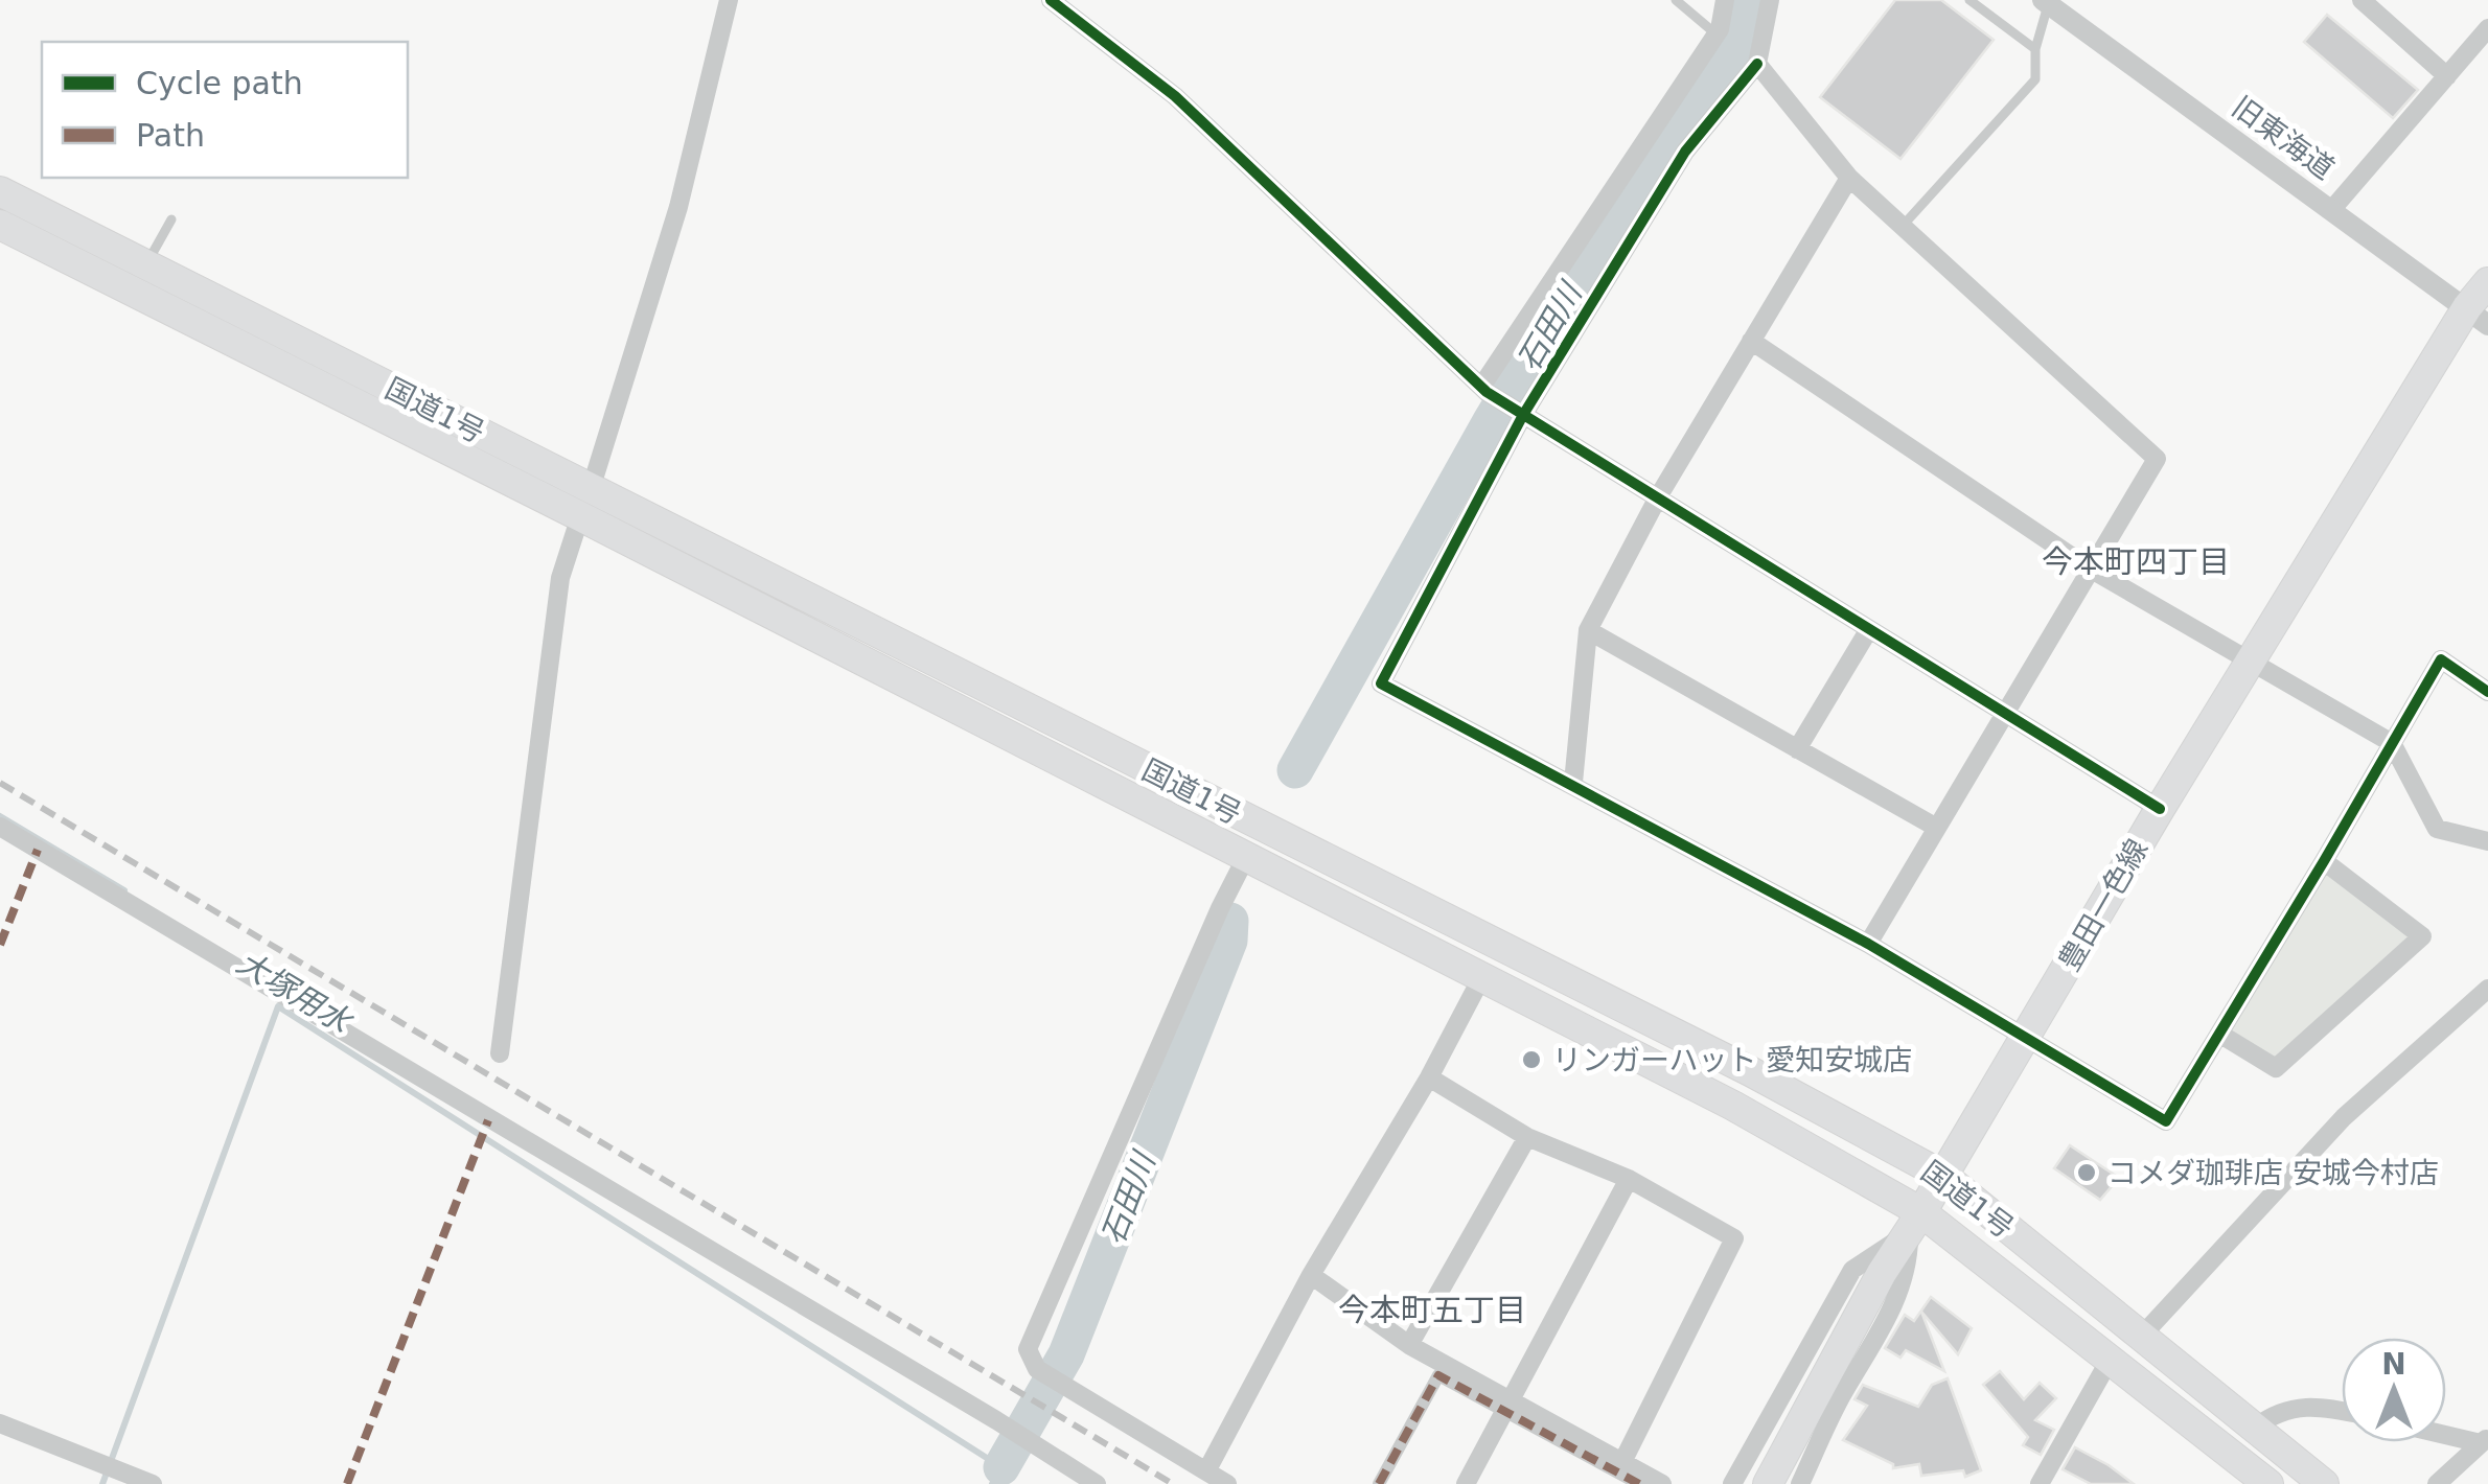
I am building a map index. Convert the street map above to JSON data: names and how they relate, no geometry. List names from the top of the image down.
{
  "streets": {
    "main road": ["国道1号", "豊田一色線"],
    "street": ["旧東海道"]
  },
  "crossings": [
    ["旧東海道", "豊田一色線"],
    ["国道1号", "豊田一色線"]
  ],
  "districts": ["今本町四丁目", "今本町五丁目"],
  "water": ["石田川", "大塚用水"],
  "places": ["リンガーハット 愛知安城店", "コメダ珈琲店 安城今村店"],
  "legend": ["Cycle path", "Path"],
  "north": "top"
}
